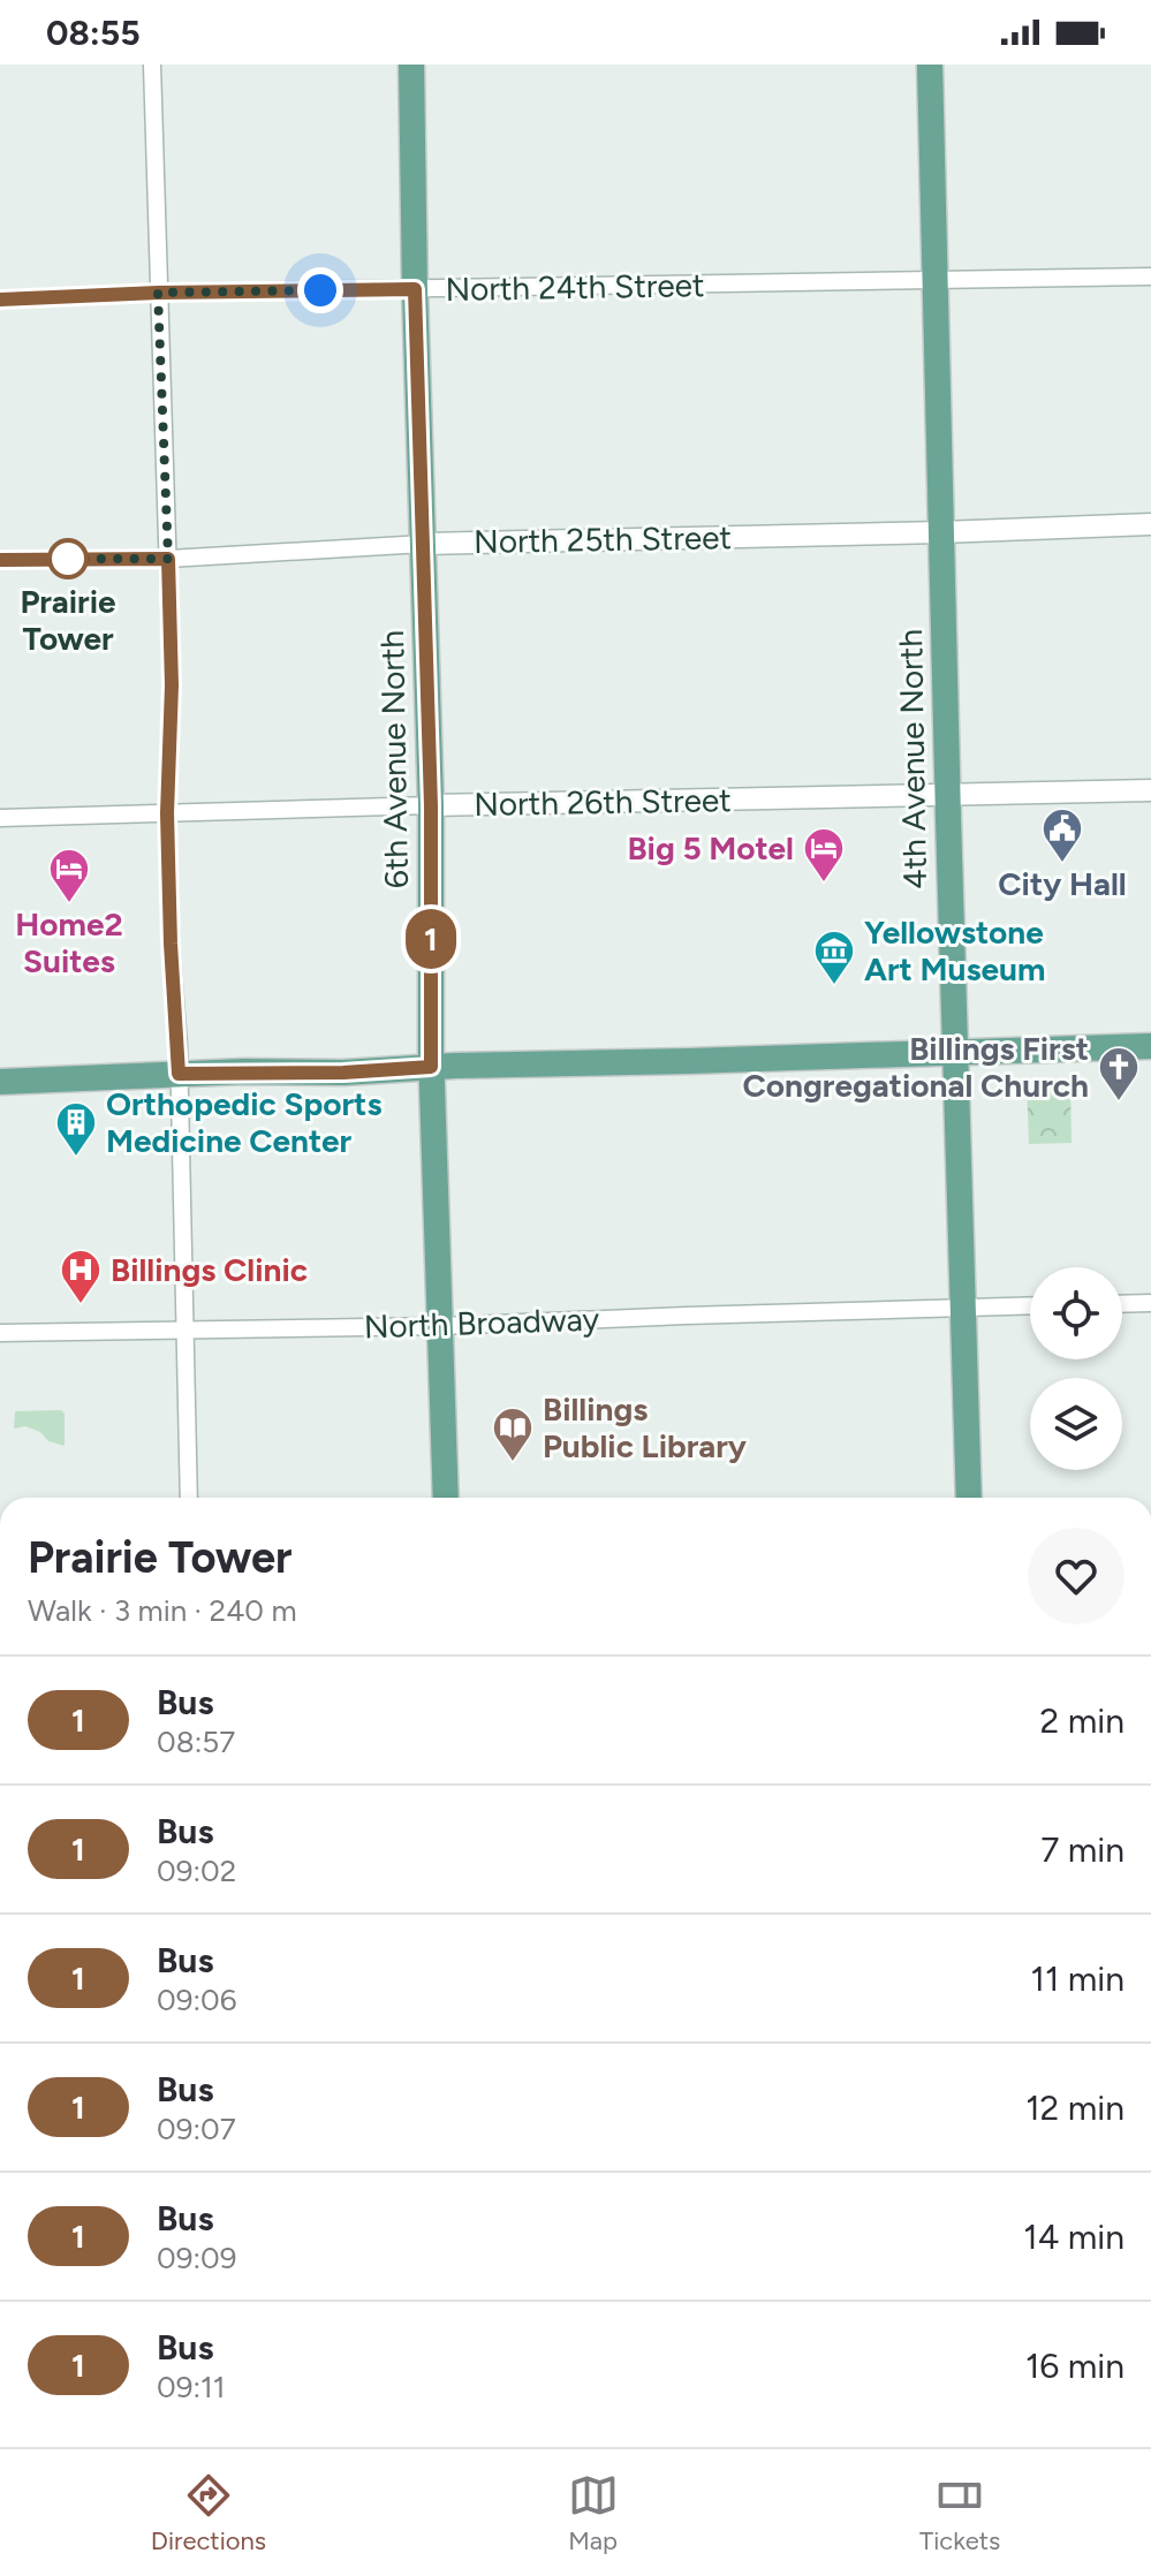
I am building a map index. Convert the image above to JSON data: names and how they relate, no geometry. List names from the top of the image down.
{
  "streets": {
    "main road": ["6th Avenue North", "4th Avenue North"],
    "street": [
      "North 24th Street",
      "North 25th Street",
      "North 26th Street",
      "North Broadway"
    ]
  },
  "crossings": [
    ["North 24th Street", "6th Avenue North"],
    ["North 24th Street", "4th Avenue North"],
    ["North 25th Street", "6th Avenue North"],
    ["North 25th Street", "4th Avenue North"],
    ["6th Avenue North", "North 26th Street"],
    ["6th Avenue North", "North Broadway"],
    ["4th Avenue North", "North 26th Street"],
    ["4th Avenue North", "North Broadway"]
  ],
  "places": {
    "other": ["Prairie Tower"],
    "public building": ["City Hall"],
    "hotel": ["Big 5 Motel", "Home2 Suites"],
    "museum": ["Yellowstone Art Museum"],
    "church": ["Billings First Congregational Church"],
    "building": ["Orthopedic Sports Medicine Center"],
    "hospital": ["Billings Clinic"],
    "library": ["Billings Public Library"]
  },
  "lines": ["bus line 1"],
  "page": {
    "status": "08:55",
    "on_map": "1",
    "heading": ["Prairie Tower", "Walk · 3 min · 240 m"],
    "list": [
      {
        "mark": "1",
        "name": "Bus",
        "note": "08:57",
        "value": "2 min"
      },
      {
        "mark": "1",
        "name": "Bus",
        "note": "09:02",
        "value": "7 min"
      },
      {
        "mark": "1",
        "name": "Bus",
        "note": "09:06",
        "value": "11 min"
      },
      {
        "mark": "1",
        "name": "Bus",
        "note": "09:07",
        "value": "12 min"
      },
      {
        "mark": "1",
        "name": "Bus",
        "note": "09:09",
        "value": "14 min"
      },
      {
        "mark": "1",
        "name": "Bus",
        "note": "09:11",
        "value": "16 min"
      }
    ],
    "tabs": ["Directions", "Map", "Tickets"]
  }
}
